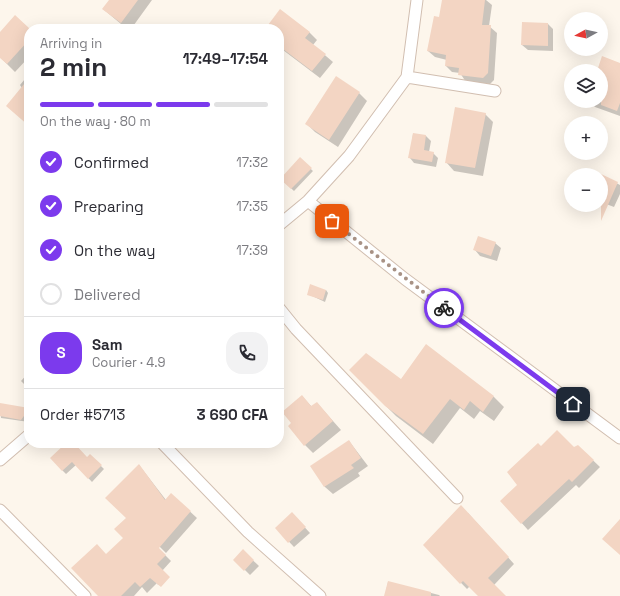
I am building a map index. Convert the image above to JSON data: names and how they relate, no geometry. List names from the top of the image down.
{
  "north": "left",
  "page": {
    "map_buttons": ["+", "−"],
    "heading": ["2 min", "Arriving in", "17:49–17:54"],
    "panel": [
      "Sam",
      "Courier · 4.9",
      "Order #5713",
      "3 690 CFA"
    ],
    "bar": "On the way · 80 m",
    "list": [
      ["Confirmed", "17:32"],
      ["Preparing", "17:35"],
      ["On the way", "17:39"],
      "Delivered"
    ],
    "round": "S"
  }
}
